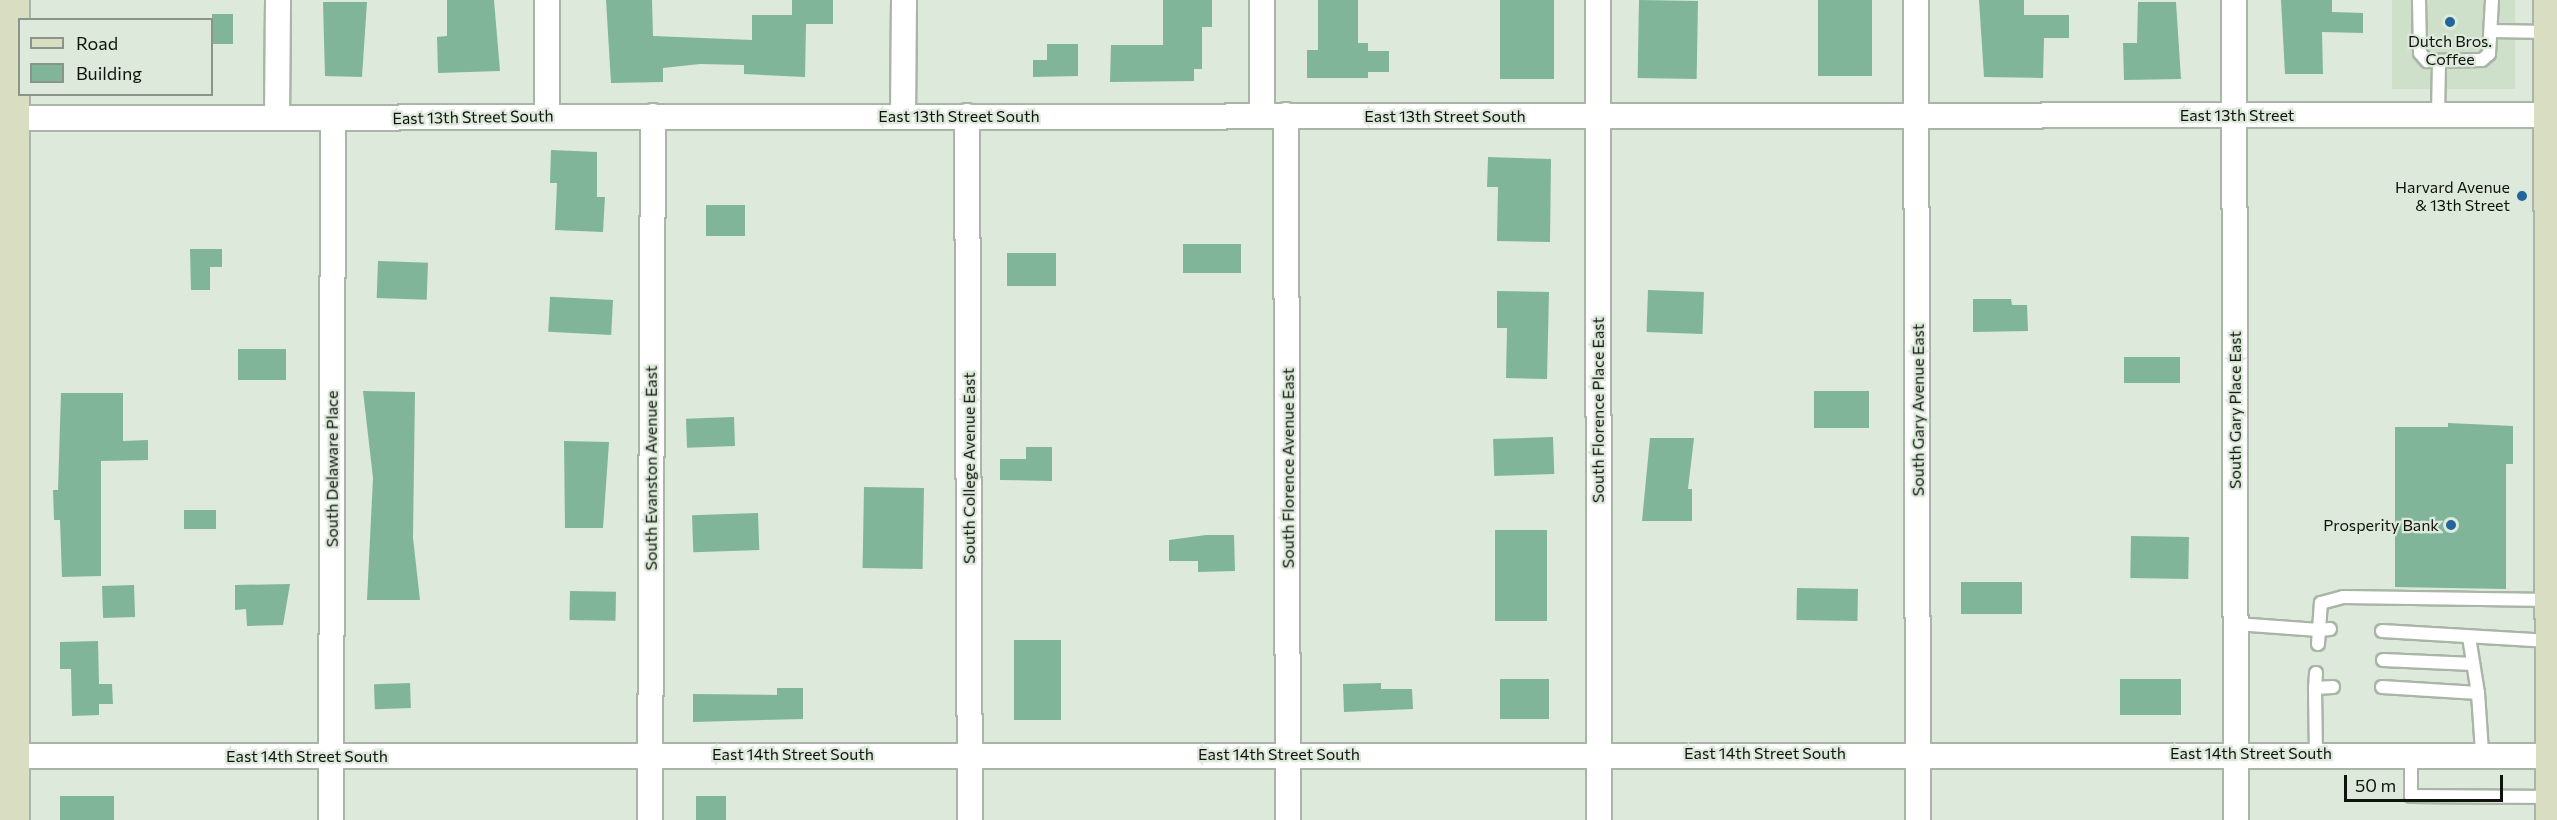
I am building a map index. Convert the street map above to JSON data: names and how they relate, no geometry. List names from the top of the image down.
{
  "streets": {
    "street": [
      "East 13th Street",
      "East 13th Street South",
      "South Florence Place East",
      "South Gary Avenue East",
      "South Gary Place East",
      "South Evanston Avenue East",
      "South College Avenue East",
      "South Florence Avenue East",
      "South Delaware Place",
      "East 14th Street South"
    ]
  },
  "crossings": [
    ["East 13th Street", "East 13th Street South"],
    ["East 13th Street", "South Gary Avenue East"],
    ["East 13th Street", "South Gary Place East"],
    ["East 13th Street South", "South Florence Place East"],
    ["East 13th Street South", "South Gary Avenue East"],
    ["East 13th Street South", "South Evanston Avenue East"],
    ["East 13th Street South", "South College Avenue East"],
    ["East 13th Street South", "South Florence Avenue East"],
    ["East 13th Street South", "South Delaware Place"],
    ["South Florence Place East", "East 14th Street South"],
    ["South Gary Avenue East", "East 14th Street South"],
    ["South Gary Place East", "East 14th Street South"],
    ["South Evanston Avenue East", "East 14th Street South"],
    ["South College Avenue East", "East 14th Street South"],
    ["South Florence Avenue East", "East 14th Street South"],
    ["South Delaware Place", "East 14th Street South"]
  ],
  "places": ["Dutch Bros. Coffee", "Harvard Avenue & 13th Street", "Prosperity Bank"],
  "legend": ["Road", "Building"],
  "scale_bar": "50 m"
}
